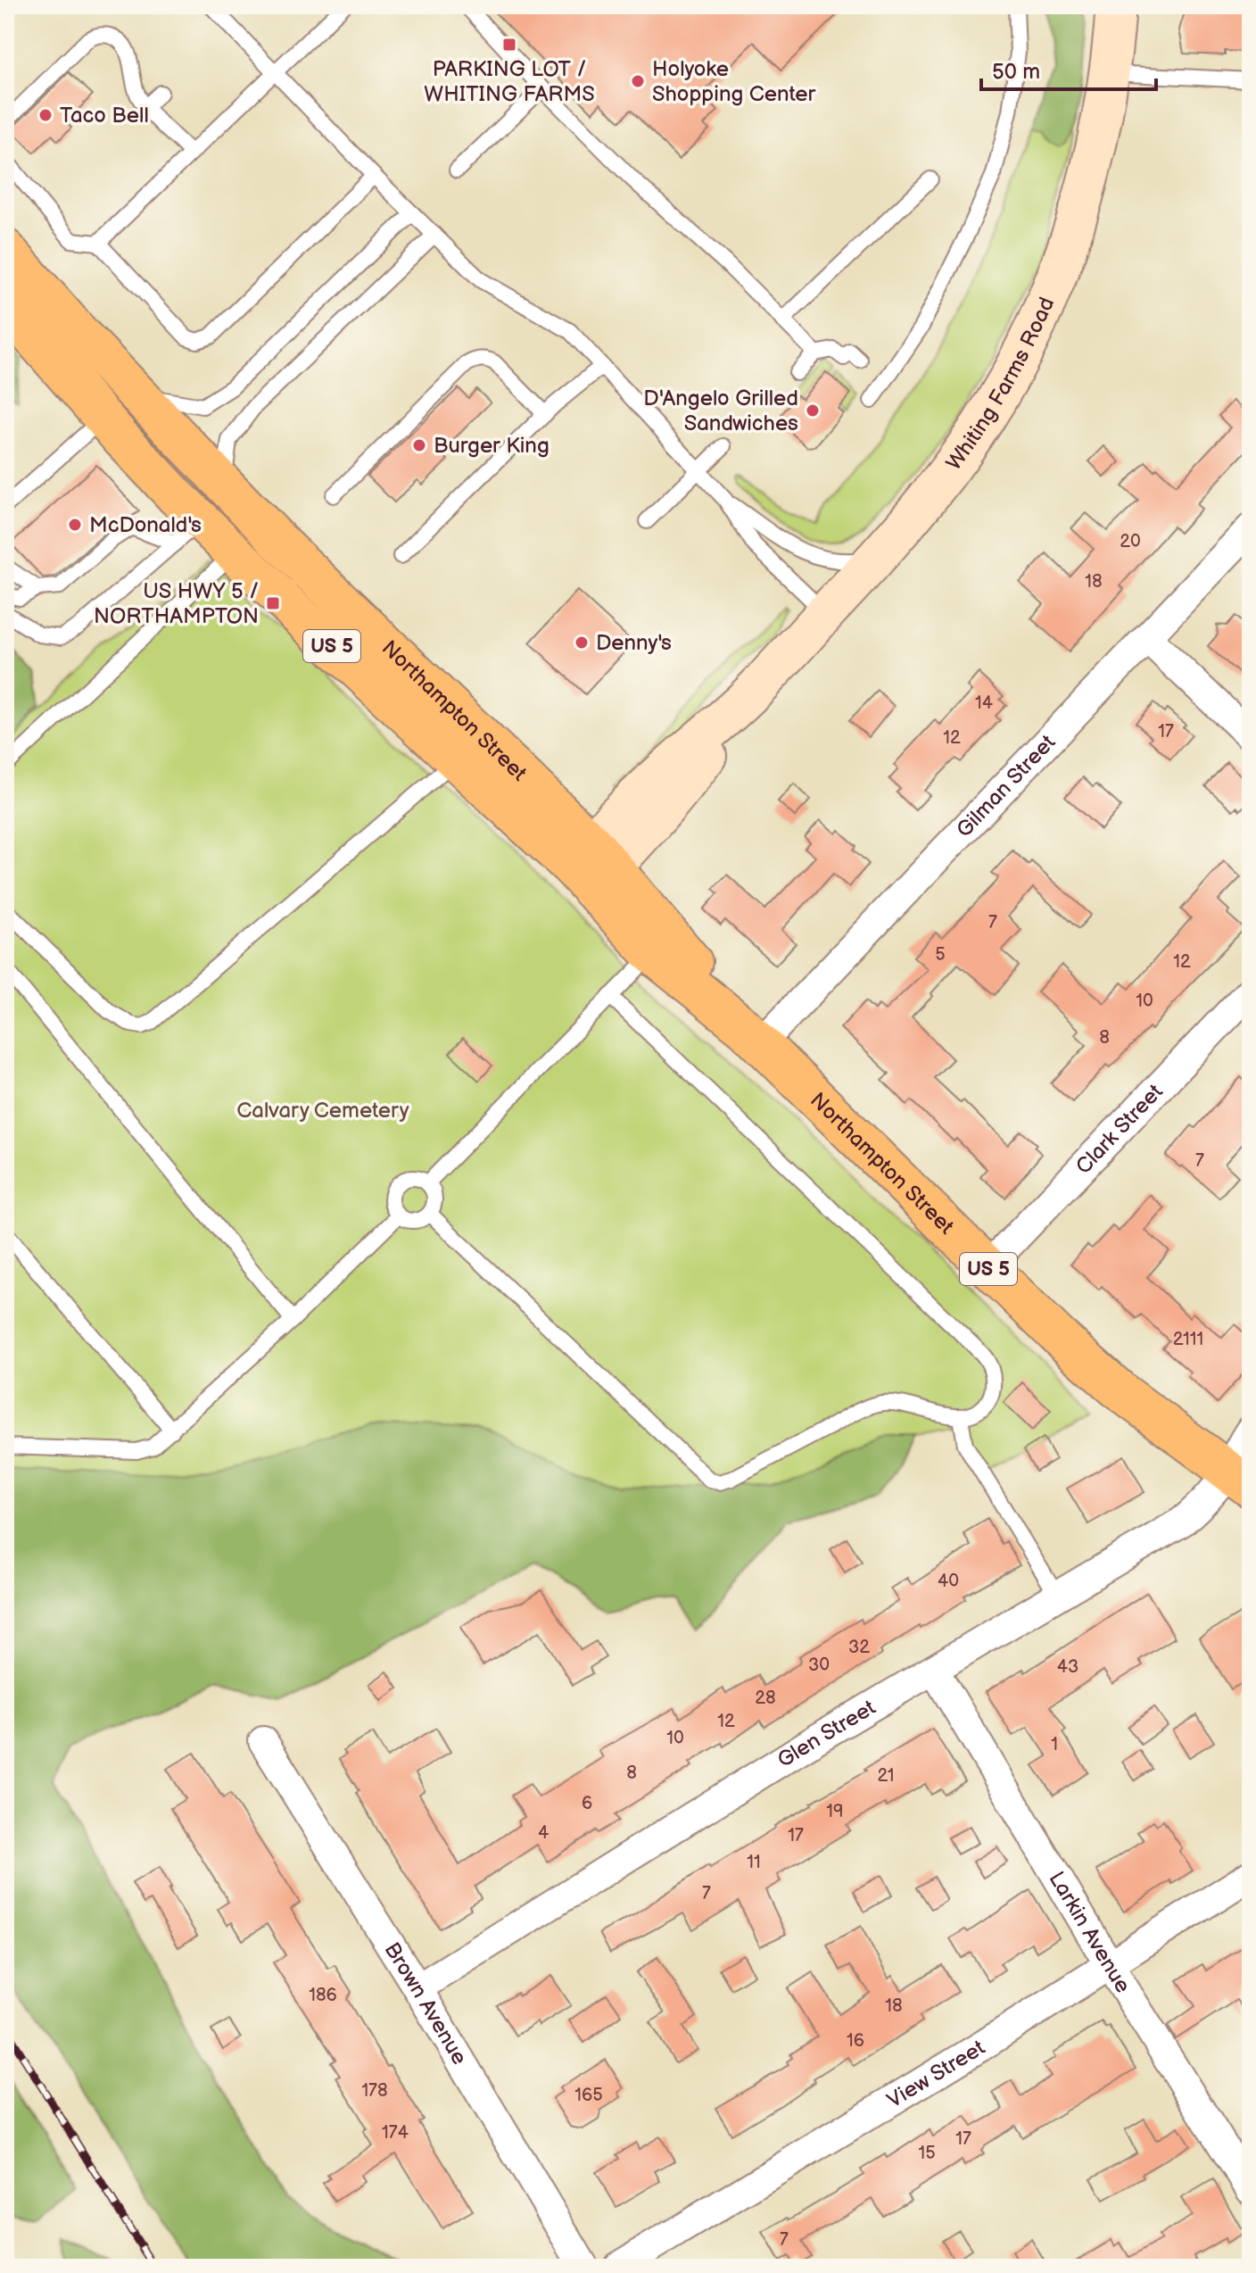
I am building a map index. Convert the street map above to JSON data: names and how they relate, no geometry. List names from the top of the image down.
{
  "streets": {
    "main road": ["Whiting Farms Road", "US 5", "Northampton Street"],
    "street": [
      "Gilman Street",
      "Clark Street",
      "Glen Street",
      "Larkin Avenue",
      "Brown Avenue",
      "View Street"
    ]
  },
  "crossings": [
    ["Whiting Farms Road", "Northampton Street"],
    ["Northampton Street", "Gilman Street"],
    ["Northampton Street", "Clark Street"],
    ["Northampton Street", "Glen Street"],
    ["Glen Street", "Larkin Avenue"],
    ["Glen Street", "Brown Avenue"],
    ["Larkin Avenue", "View Street"]
  ],
  "parks": ["Calvary Cemetery"],
  "places": {
    "transit": ["PARKING LOT / WHITING FARMS", "US HWY 5 / NORTHAMPTON"],
    "other": [
      "Holyoke Shopping Center",
      "Taco Bell",
      "D'Angelo Grilled Sandwiches",
      "Burger King",
      "McDonald's",
      "Denny's"
    ]
  },
  "house_numbers": [
    "20",
    "18",
    "14",
    "17",
    "12",
    "7",
    "5",
    "12",
    "10",
    "8",
    "7",
    "2111",
    "40",
    "32",
    "30",
    "43",
    "28",
    "12",
    "10",
    "1",
    "8",
    "21",
    "6",
    "19",
    "4",
    "17",
    "11",
    "7",
    "186",
    "18",
    "16",
    "178",
    "165",
    "174",
    "17",
    "15",
    "7"
  ],
  "scale_bar": "50 m"
}
